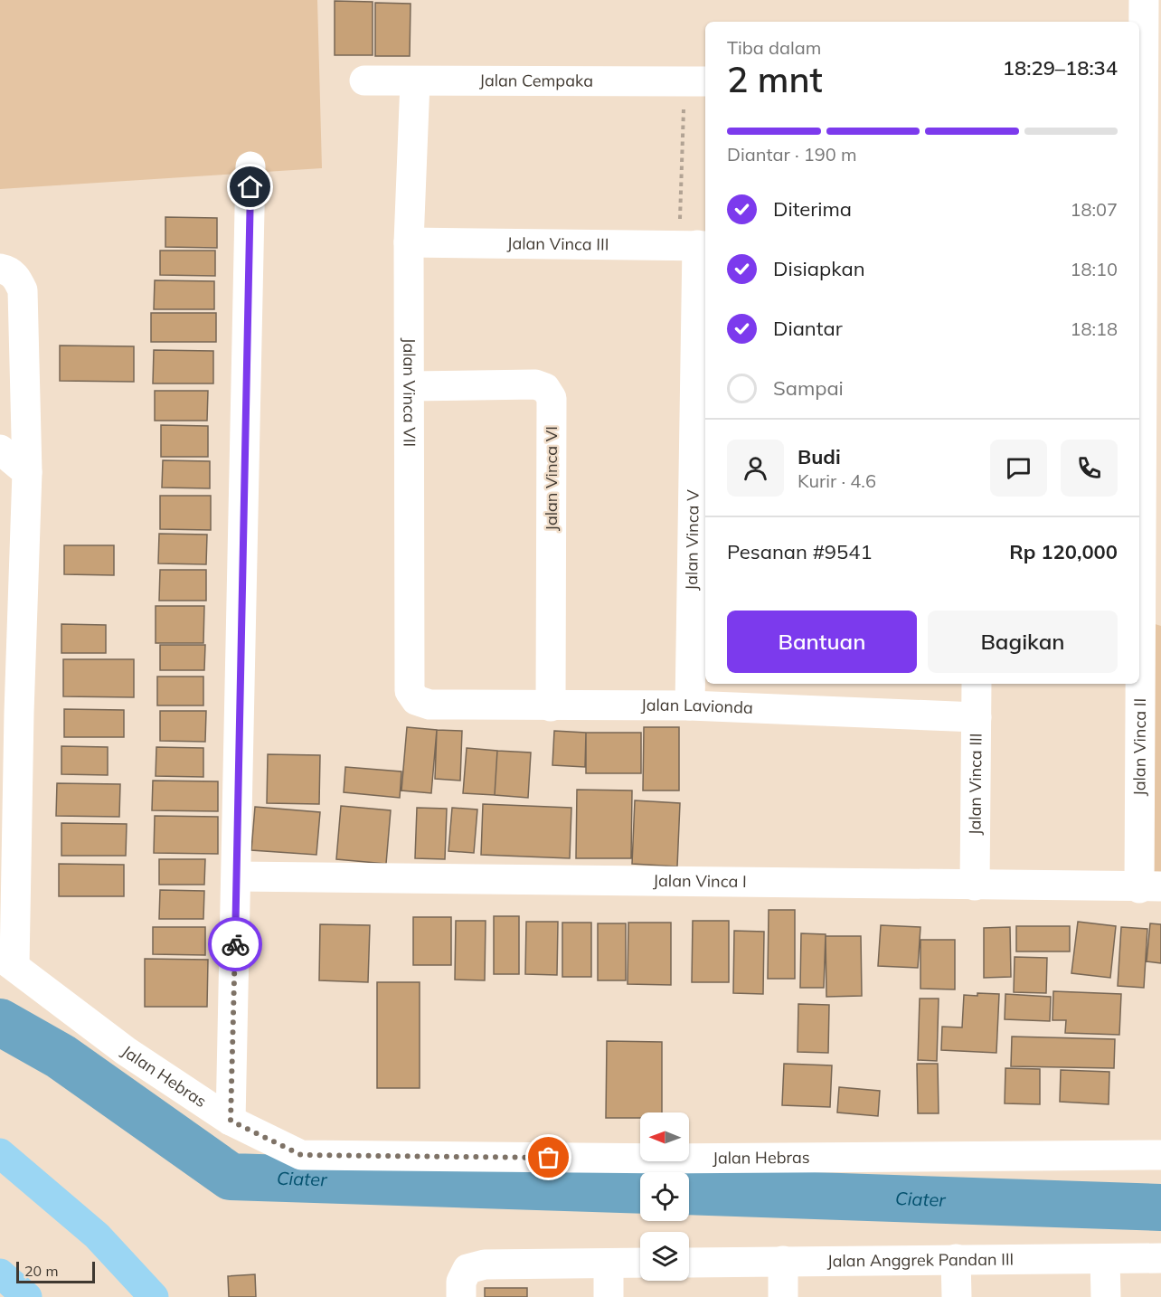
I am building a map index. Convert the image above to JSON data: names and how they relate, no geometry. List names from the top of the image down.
{
  "streets": {
    "street": [
      "Jalan Cempaka",
      "Jalan Vinca III",
      "Jalan Vinca VII",
      "Jalan Vinca VI",
      "Jalan Vinca V",
      "Jalan Lavionda",
      "Jalan Vinca II",
      "Jalan Vinca I",
      "Jalan Hebras",
      "Jalan Anggrek Pandan III"
    ]
  },
  "crossings": [
    ["Jalan Cempaka", "Jalan Vinca VII"],
    ["Jalan Vinca III", "Jalan Vinca VII"],
    ["Jalan Vinca III", "Jalan Vinca V"],
    ["Jalan Vinca III", "Jalan Lavionda"],
    ["Jalan Vinca III", "Jalan Vinca I"],
    ["Jalan Vinca VII", "Jalan Vinca VI"],
    ["Jalan Vinca VII", "Jalan Lavionda"],
    ["Jalan Vinca VI", "Jalan Lavionda"],
    ["Jalan Vinca V", "Jalan Lavionda"],
    ["Jalan Vinca II", "Jalan Vinca I"]
  ],
  "water": ["Ciater"],
  "scale_bar": "20 m",
  "north": "left",
  "page": {
    "heading": ["2 mnt", "Tiba dalam", "18:29–18:34"],
    "panel": [
      "Budi",
      "Kurir · 4.6",
      "Pesanan #9541",
      "Rp 120,000"
    ],
    "bar": "Diantar · 190 m",
    "list": [
      ["Diterima", "18:07"],
      ["Disiapkan", "18:10"],
      ["Diantar", "18:18"],
      "Sampai"
    ],
    "buttons": ["Bantuan", "Bagikan"],
    "scale": "20 m"
  }
}
